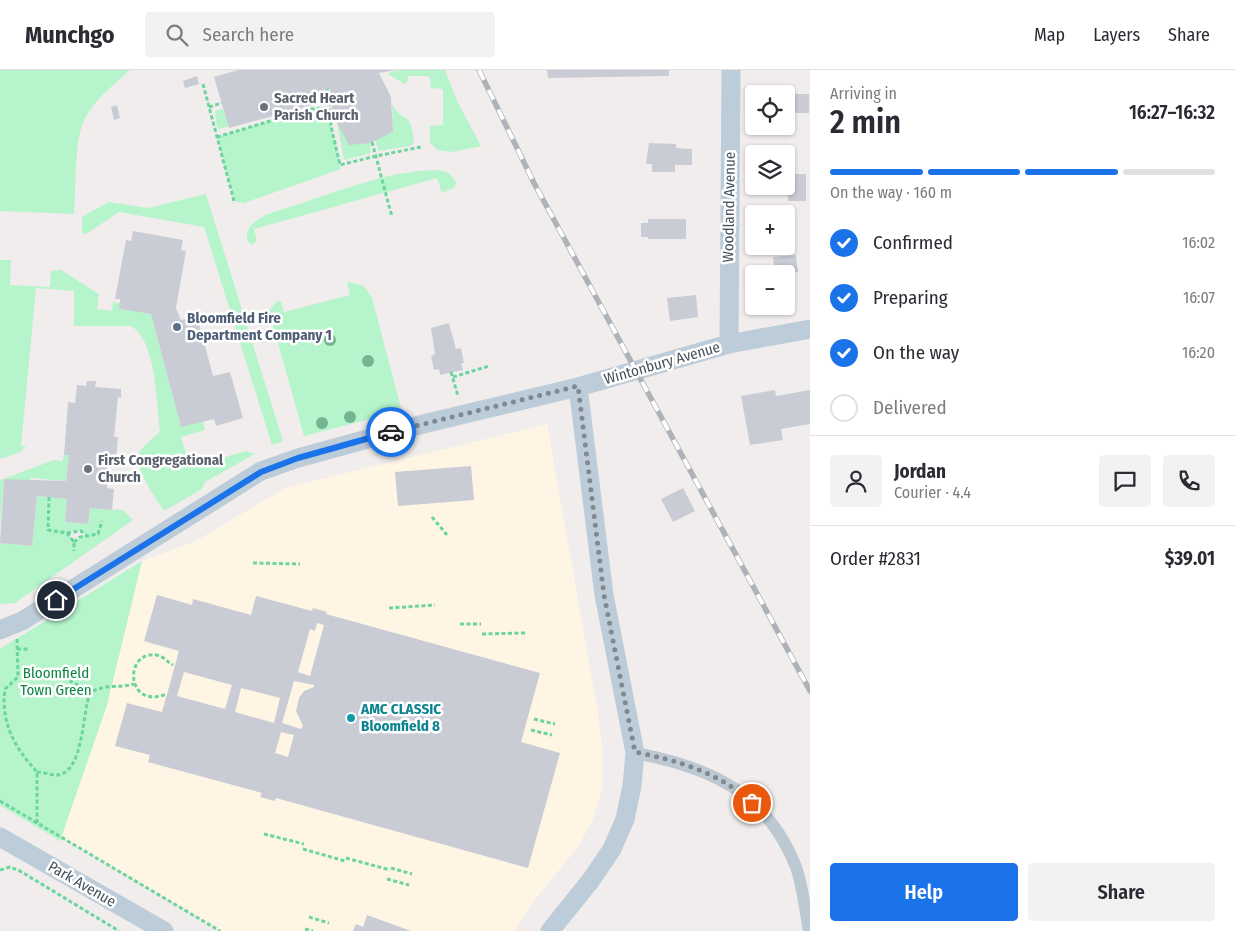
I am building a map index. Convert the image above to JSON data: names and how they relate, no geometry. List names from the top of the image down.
{
  "streets": {
    "street": ["Woodland Avenue", "Wintonbury Avenue", "Park Avenue"]
  },
  "crossings": [
    ["Woodland Avenue", "Wintonbury Avenue"]
  ],
  "parks": ["Bloomfield Town Green"],
  "places": [
    "Sacred Heart Parish Church",
    "Bloomfield Fire Department Company 1",
    "First Congregational Church",
    "AMC CLASSIC Bloomfield 8"
  ],
  "page": {
    "header": "Munchgo",
    "search": "Search here",
    "nav": ["Map", "Layers", "Share"],
    "heading": ["2 min", "Arriving in", "16:27–16:32"],
    "panel": [
      "Jordan",
      "Courier · 4.4",
      "Order #2831",
      "$39.01"
    ],
    "map_buttons": ["+", "−"],
    "bar": "On the way · 160 m",
    "list": [
      ["Confirmed", "16:02"],
      ["Preparing", "16:07"],
      ["On the way", "16:20"],
      "Delivered"
    ],
    "buttons": ["Help", "Share"]
  }
}
